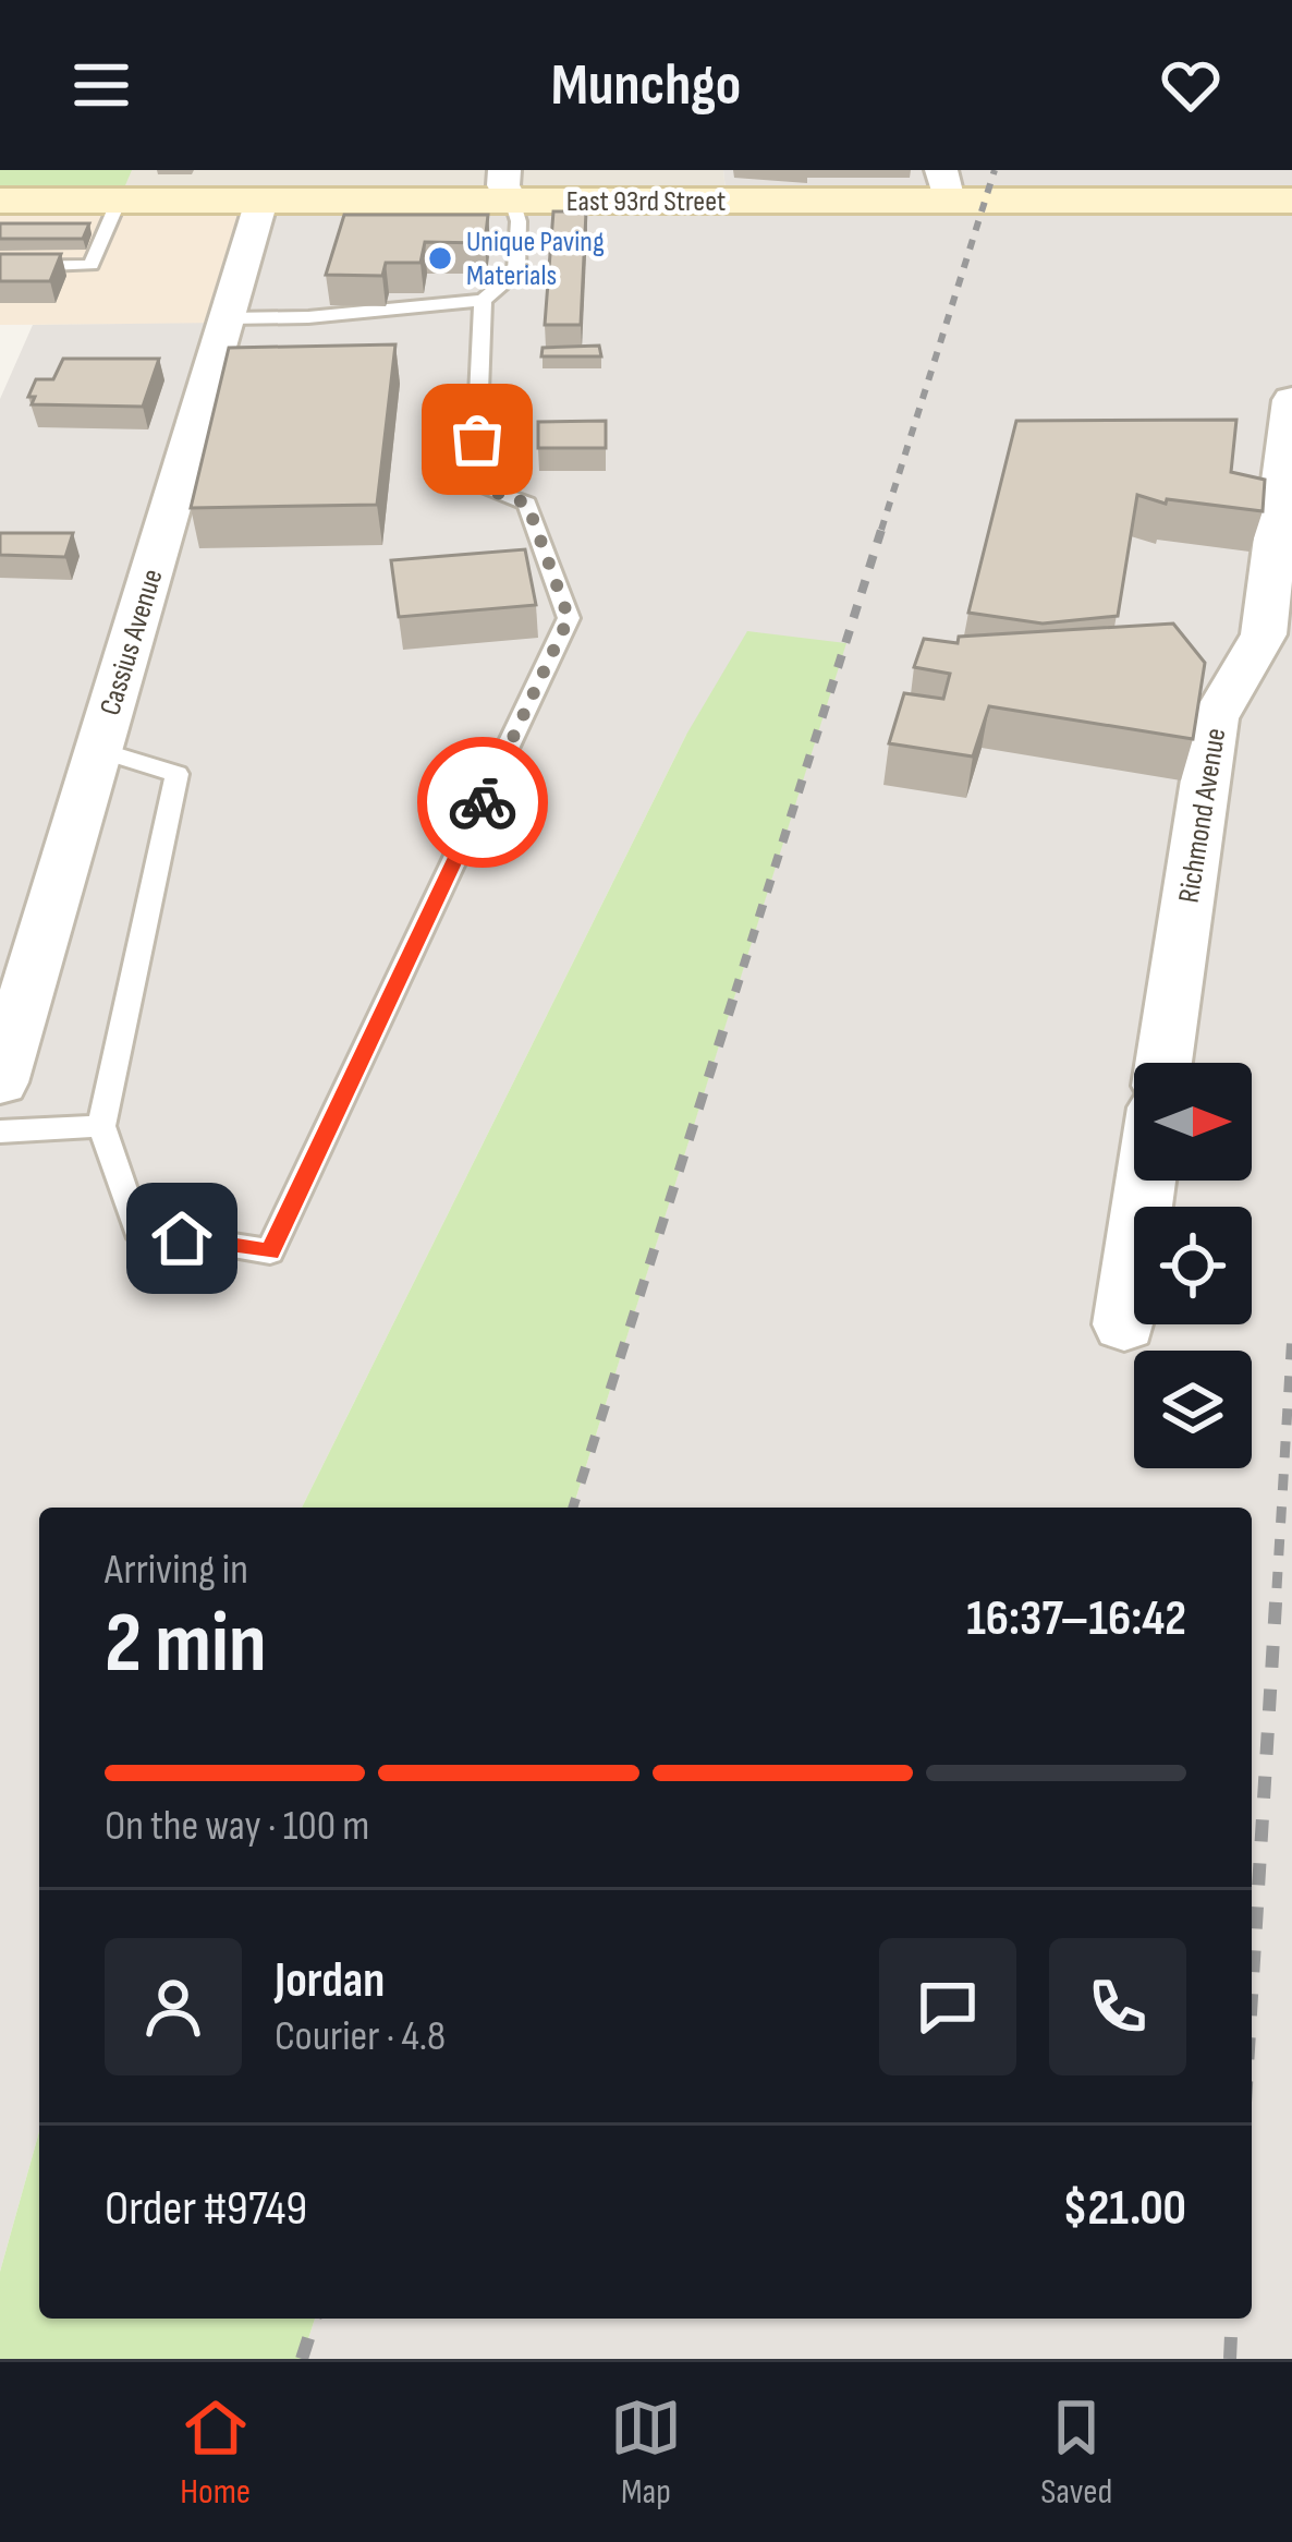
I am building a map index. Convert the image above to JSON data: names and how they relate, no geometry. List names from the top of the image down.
{
  "streets": {
    "main road": ["East 93rd Street"],
    "street": ["Cassius Avenue", "Richmond Avenue"]
  },
  "crossings": [
    ["East 93rd Street", "Cassius Avenue"]
  ],
  "places": ["Unique Paving Materials"],
  "north": "right",
  "page": {
    "header": "Munchgo",
    "heading": ["2 min", "Arriving in", "16:37–16:42"],
    "panel": [
      "Jordan",
      "Courier · 4.8",
      "Order #9749",
      "$21.00"
    ],
    "bar": "On the way · 100 m",
    "tabs": ["Home", "Map", "Saved"]
  }
}
